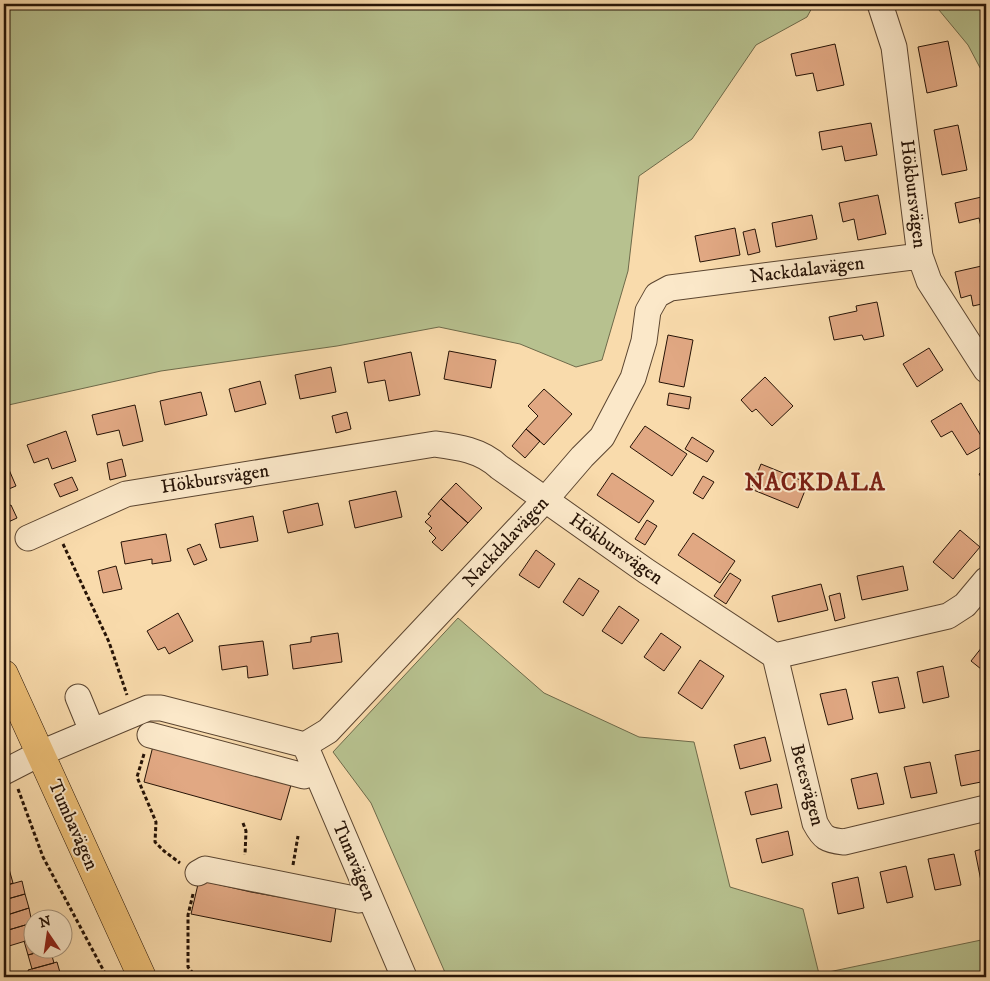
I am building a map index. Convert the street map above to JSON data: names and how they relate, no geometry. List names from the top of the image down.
{
  "streets": {
    "main road": ["Tumbavägen"],
    "street": [
      "Hökbursvägen",
      "Nackdalavägen",
      "Betesvägen",
      "Tunavägen"
    ]
  },
  "crossings": [
    ["Hökbursvägen", "Nackdalavägen"],
    ["Hökbursvägen", "Betesvägen"],
    ["Nackdalavägen", "Tunavägen"]
  ],
  "districts": ["NACKDALA"],
  "north": "top"
}
